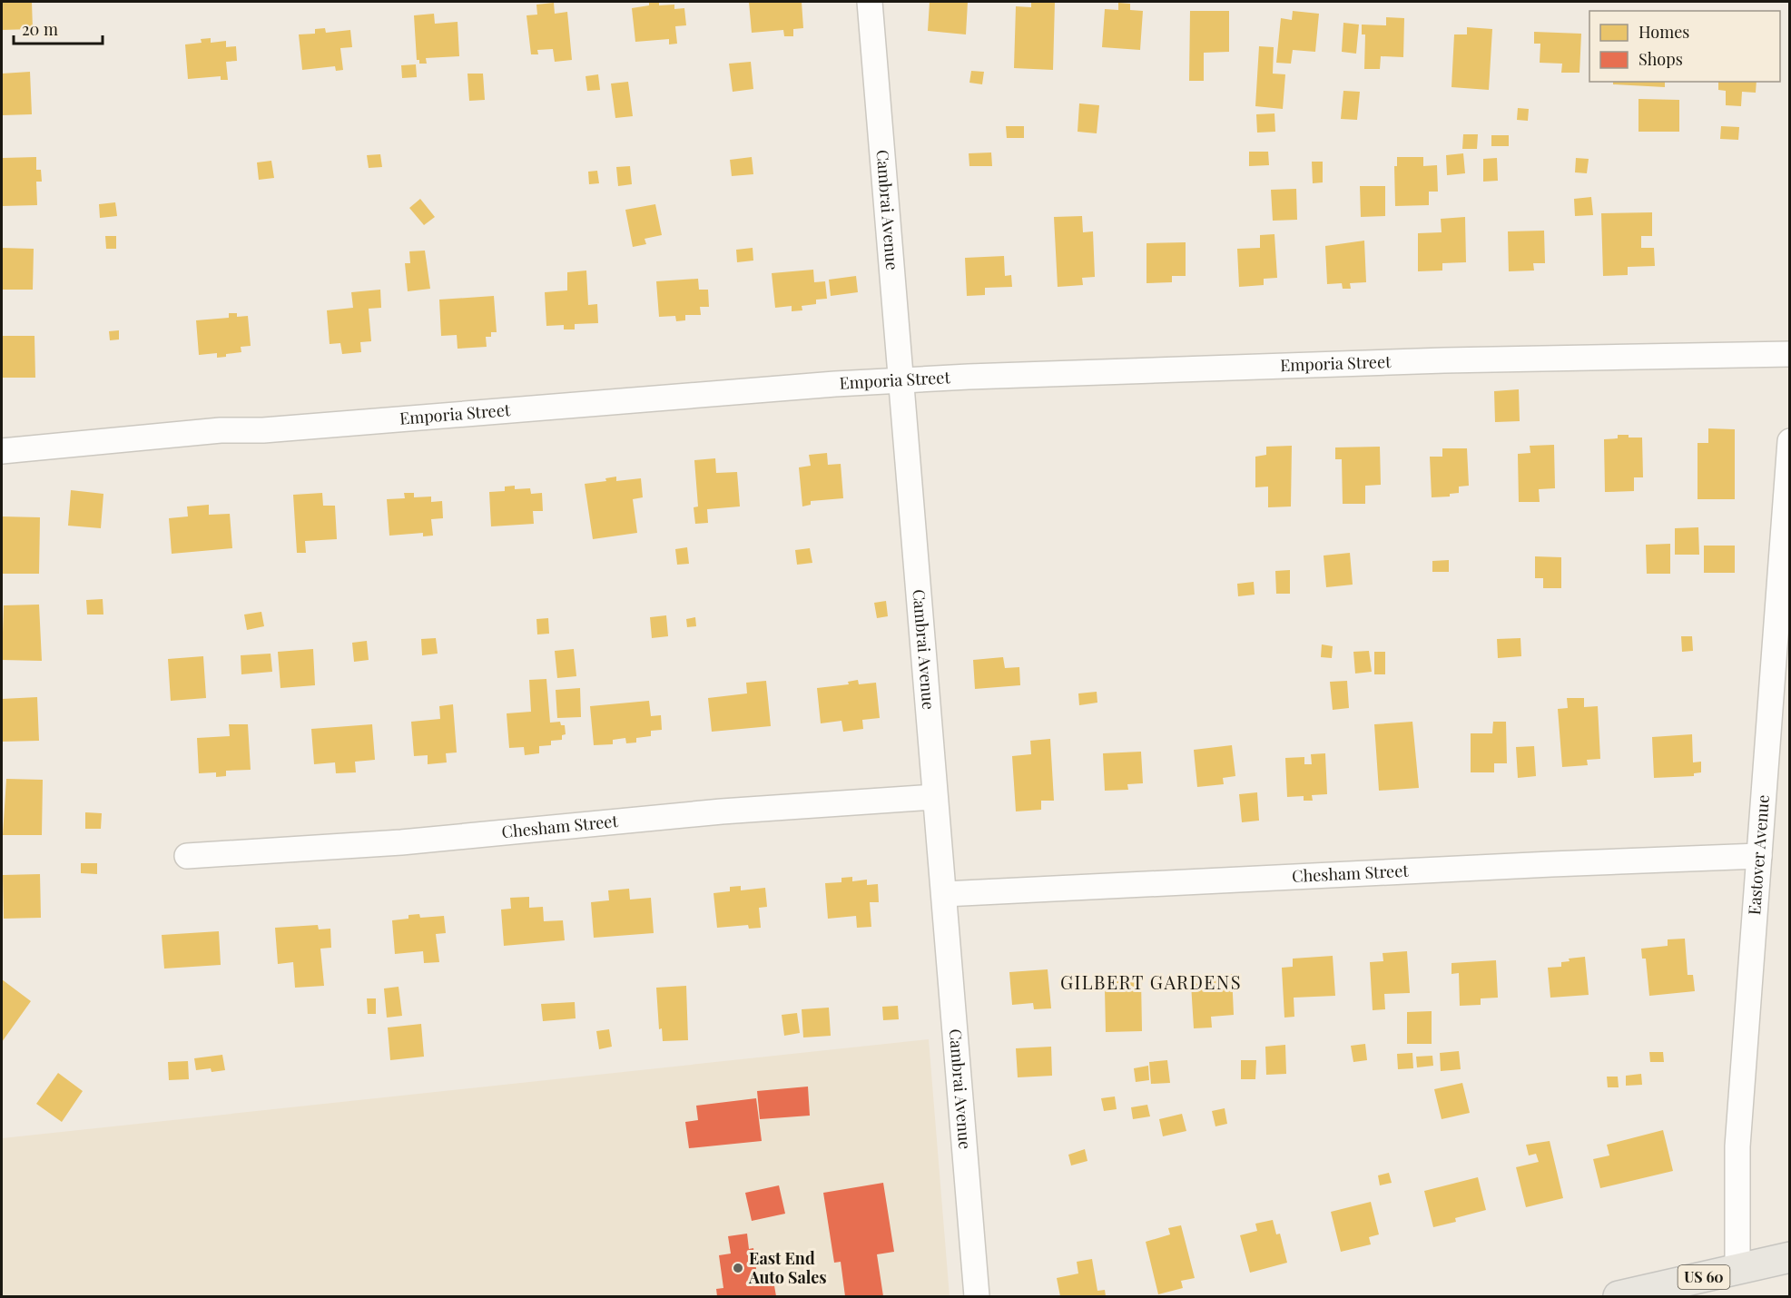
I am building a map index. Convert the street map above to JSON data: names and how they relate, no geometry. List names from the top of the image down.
{
  "streets": {
    "main road": ["US 60"],
    "street": [
      "Cambrai Avenue",
      "Emporia Street",
      "Chesham Street",
      "Eastover Avenue"
    ]
  },
  "crossings": [
    ["Cambrai Avenue", "Emporia Street"],
    ["Cambrai Avenue", "Chesham Street"],
    ["Chesham Street", "Eastover Avenue"],
    ["Eastover Avenue", "US 60"]
  ],
  "districts": ["GILBERT GARDENS"],
  "places": ["East End Auto Sales"],
  "legend": ["Homes", "Shops"],
  "scale_bar": "20 m"
}
